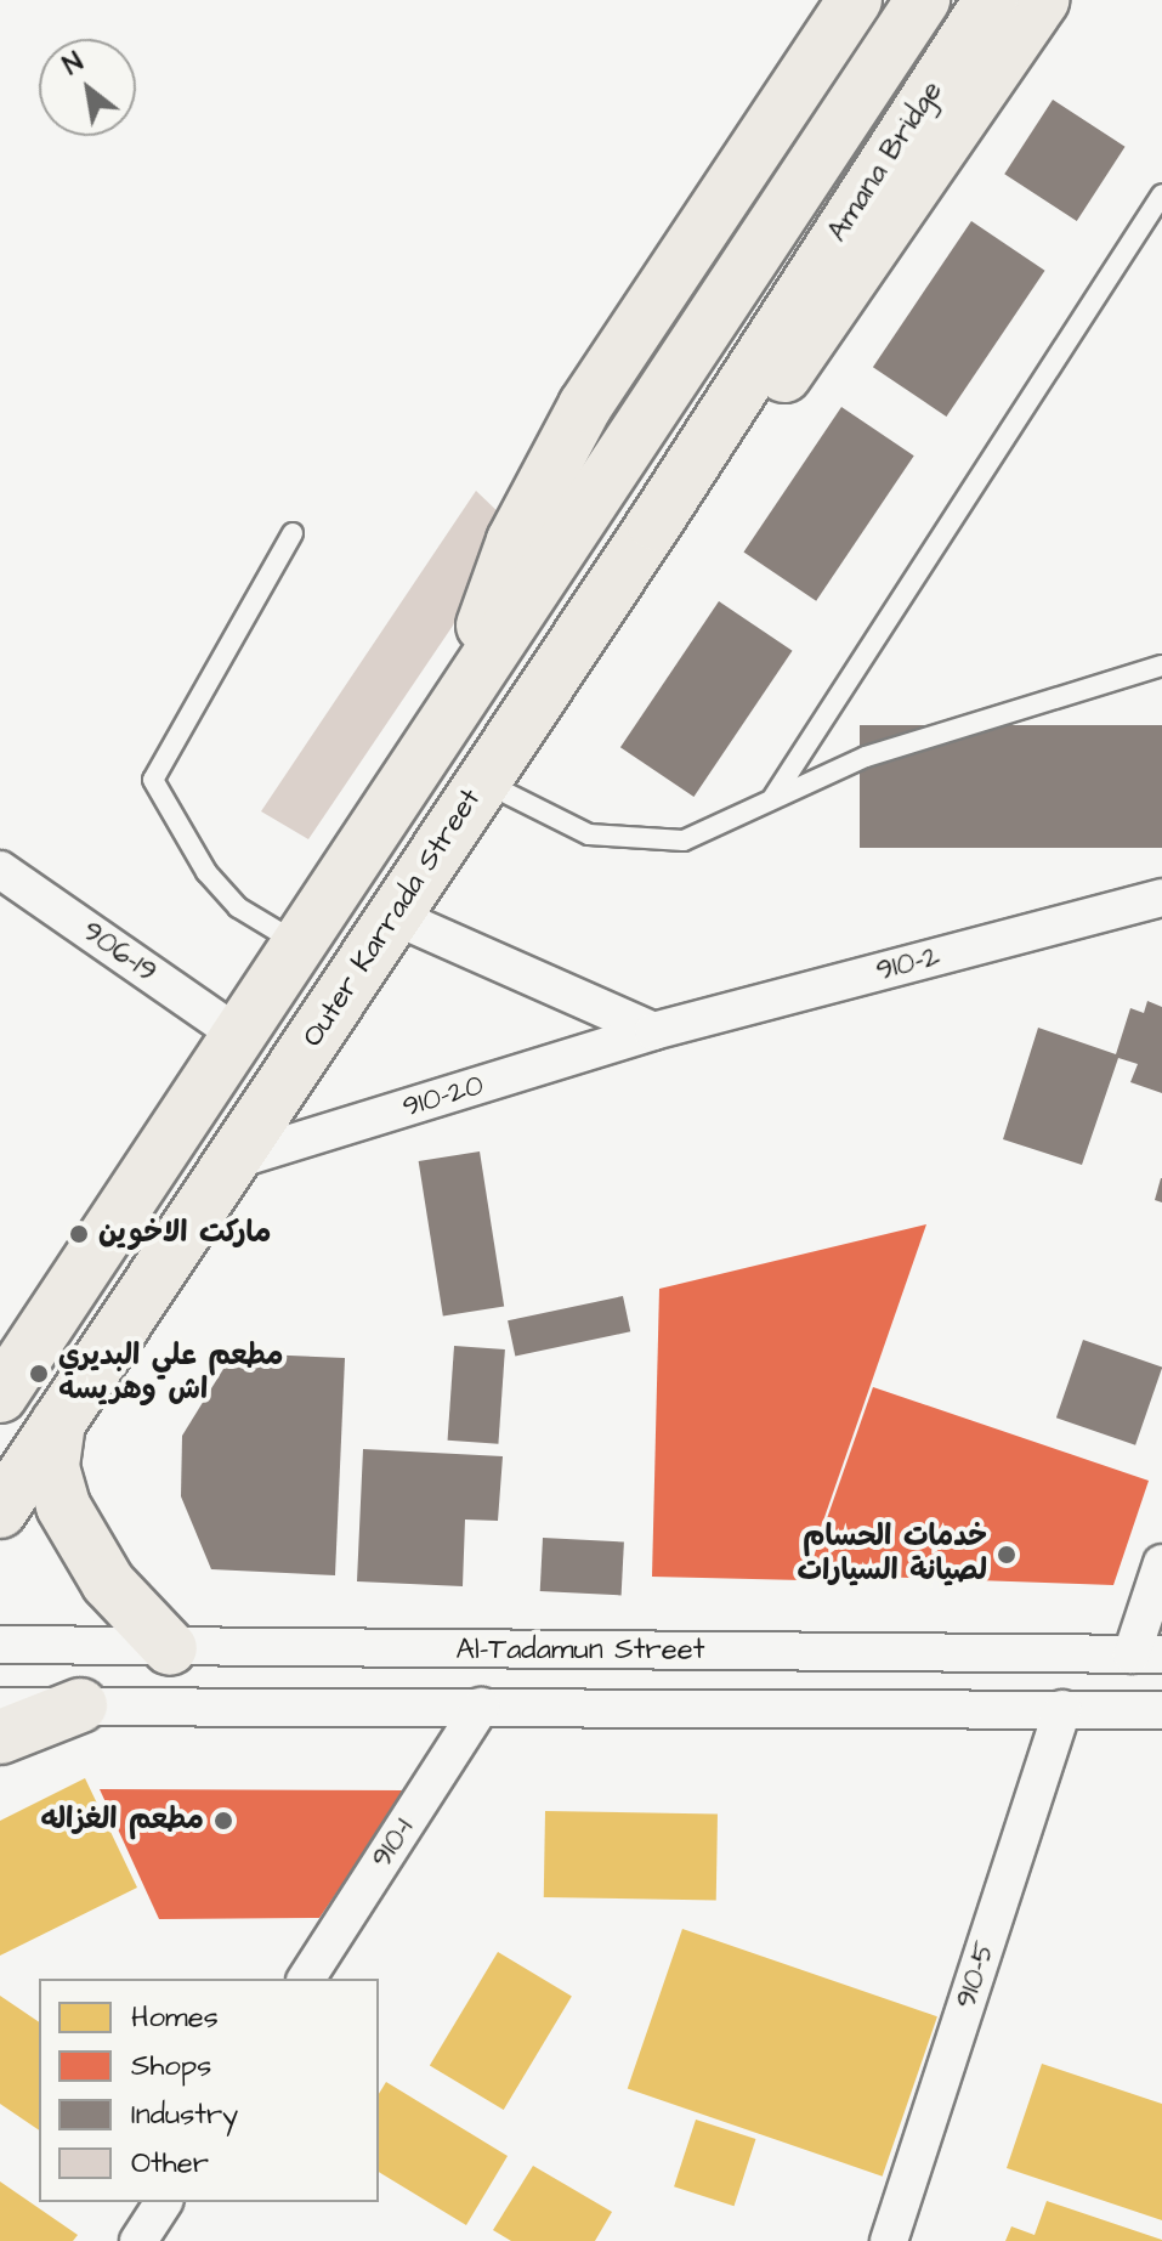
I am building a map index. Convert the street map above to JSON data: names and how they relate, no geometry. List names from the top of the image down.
{
  "streets": {
    "main road": ["Amana Bridge", "Outer Karrada Street"],
    "street": [
      "906-19",
      "910-2",
      "910-20",
      "Al-Tadamun Street",
      "910-1",
      "910-5"
    ]
  },
  "crossings": [
    ["Amana Bridge", "Outer Karrada Street"],
    ["Outer Karrada Street", "910-20"],
    ["910-2", "910-20"],
    ["Al-Tadamun Street", "910-1"],
    ["Al-Tadamun Street", "910-5"]
  ],
  "places": [
    "ماركت الاخوين",
    "مطعم علي البديري اش وهريسه",
    "خدمات الحسام لصيانة السيارات",
    "مطعم الغزاله"
  ],
  "legend": [
    "Homes",
    "Shops",
    "Industry",
    "Other"
  ],
  "north": "top left"
}
